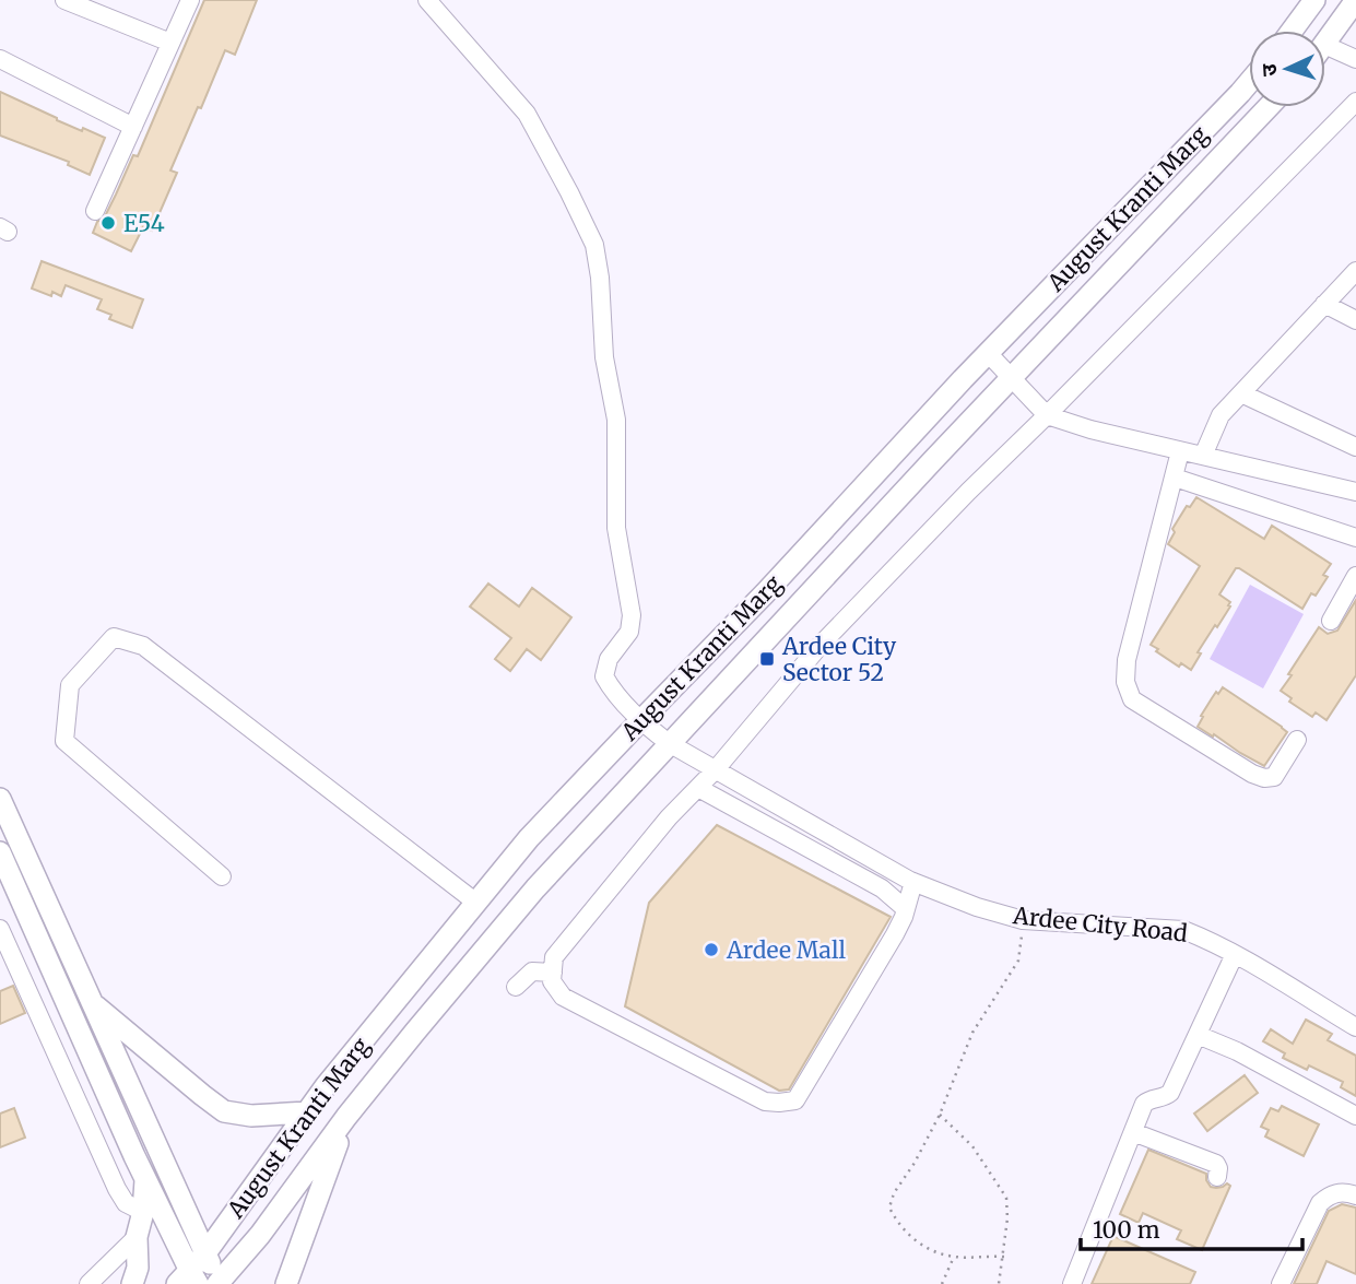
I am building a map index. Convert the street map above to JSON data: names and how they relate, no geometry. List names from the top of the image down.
{
  "streets": {
    "main road": ["August Kranti Marg"],
    "street": ["Ardee City Road"]
  },
  "crossings": [
    ["August Kranti Marg", "Ardee City Road"]
  ],
  "places": {
    "other": ["E54", "Ardee Mall"],
    "transit": ["Ardee City Sector 52"]
  },
  "scale_bar": "100 m",
  "north": "left"
}
